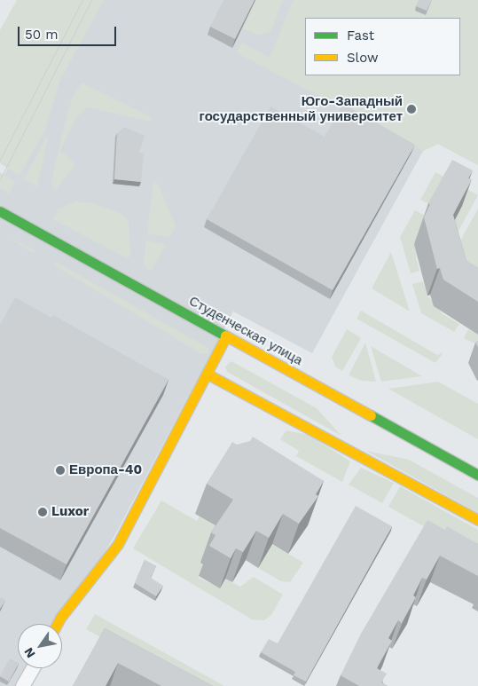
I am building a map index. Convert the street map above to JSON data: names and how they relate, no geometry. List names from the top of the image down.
{
  "streets": {
    "street": ["Студенческая улица"]
  },
  "places": ["Юго-Западный государственный университет", "Европа-40", "Luxor"],
  "legend": ["Fast", "Slow"],
  "scale_bar": "50 m",
  "north": "bottom left"
}
